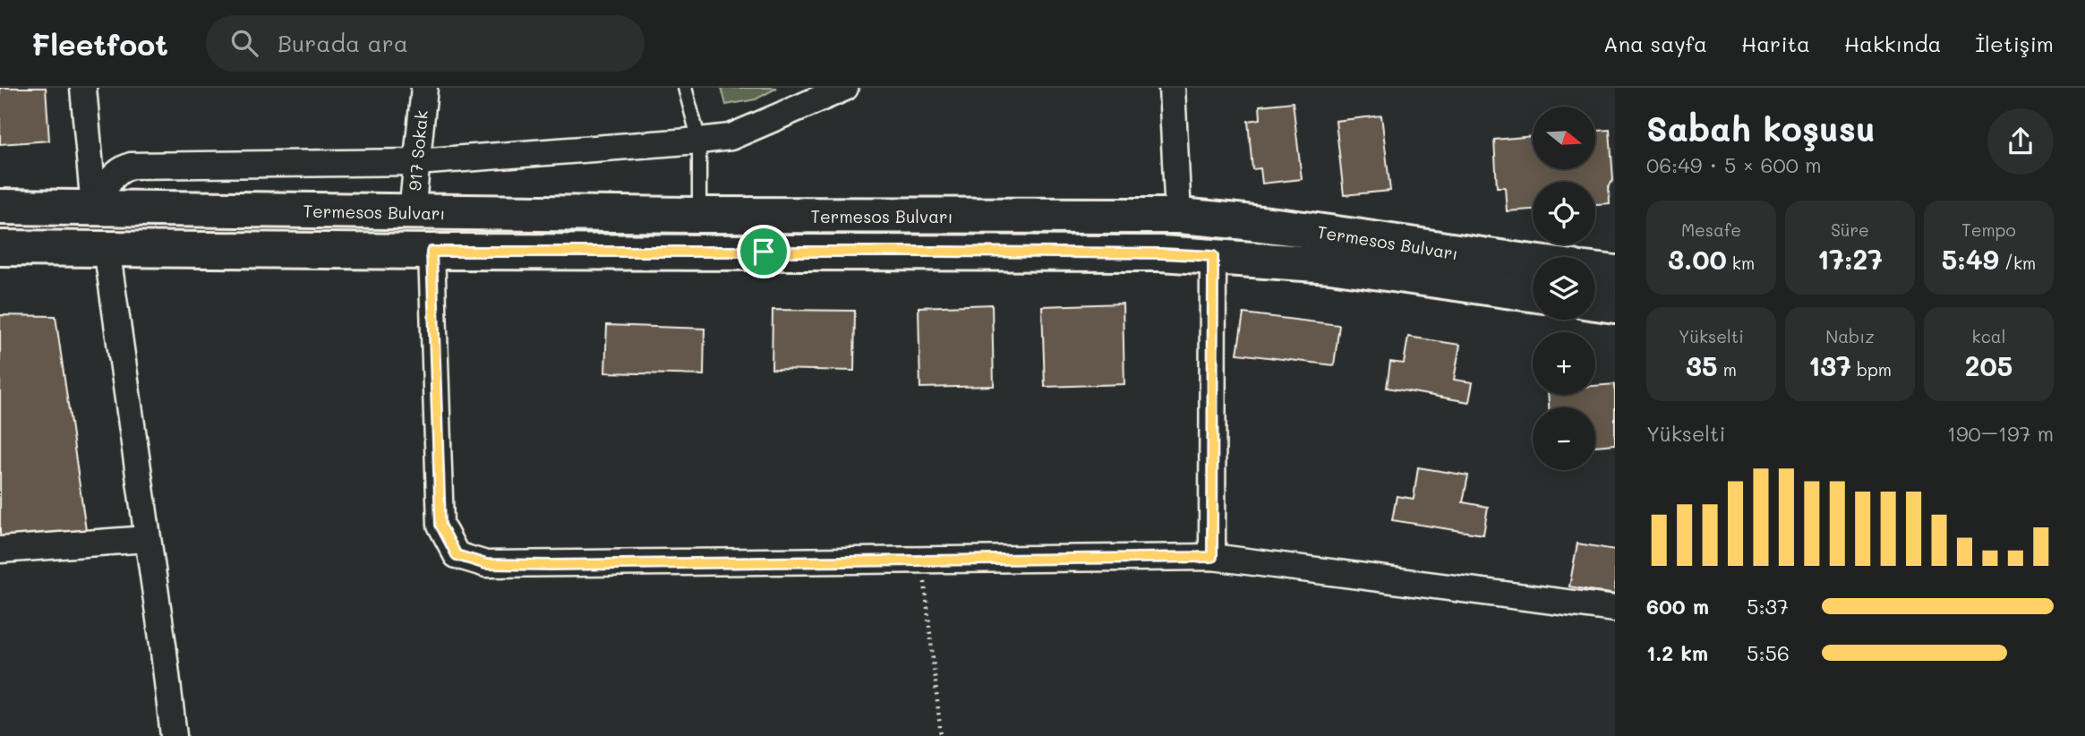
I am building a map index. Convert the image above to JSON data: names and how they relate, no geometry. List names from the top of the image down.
{
  "streets": {
    "main road": ["Termesos Bulvarı"],
    "street": ["917 Sokak"]
  },
  "crossings": [
    ["917 Sokak", "Termesos Bulvarı"]
  ],
  "north": "right",
  "page": {
    "header": "Fleetfoot",
    "search": "Burada ara",
    "nav": [
      "Ana sayfa",
      "Harita",
      "Hakkında",
      "İletişim"
    ],
    "heading": ["Sabah koşusu", "06:49 · 5 × 600 m"],
    "map_buttons": ["+", "−"],
    "stats": [
      ["Mesafe", "3.00 km"],
      ["Süre", "17:27"],
      ["Tempo", "5:49 /km"],
      ["Yükselti", "35 m"],
      ["Nabız", "137 bpm"],
      ["kcal", "205"]
    ],
    "chart": ["Yükselti", "190–197 m"],
    "list": [
      {
        "name": "600 m",
        "note": "5:37"
      },
      {
        "name": "1.2 km",
        "note": "5:56"
      }
    ]
  }
}
